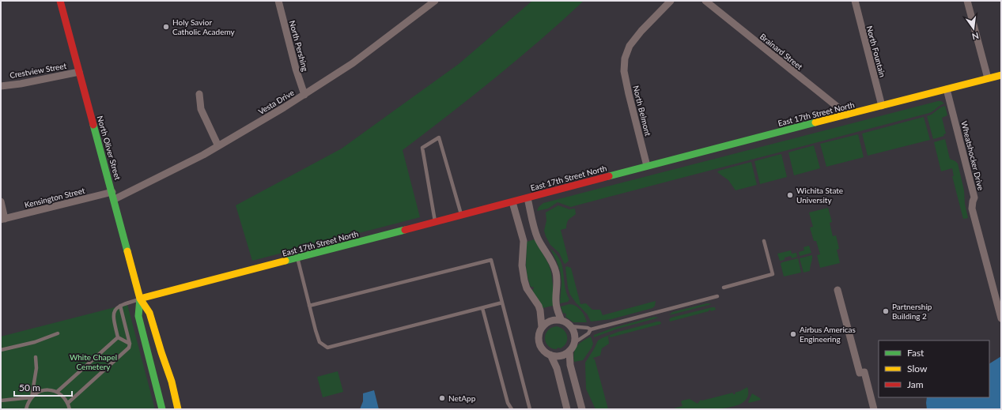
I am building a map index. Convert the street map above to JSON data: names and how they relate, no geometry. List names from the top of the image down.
{
  "streets": {
    "street": [
      "North Pershing",
      "Brainard Street",
      "North Fountain",
      "Crestview Street",
      "Vesta Drive",
      "North Belmont",
      "East 17th Street North",
      "North Oliver Street",
      "Wheatshocker Drive",
      "Kensington Street"
    ]
  },
  "crossings": [
    ["North Pershing", "Vesta Drive"],
    ["Brainard Street", "East 17th Street North"],
    ["North Fountain", "East 17th Street North"],
    ["Crestview Street", "North Oliver Street"],
    ["Vesta Drive", "North Oliver Street"],
    ["Vesta Drive", "Kensington Street"],
    ["North Belmont", "East 17th Street North"],
    ["East 17th Street North", "North Oliver Street"],
    ["East 17th Street North", "Wheatshocker Drive"],
    ["North Oliver Street", "Kensington Street"]
  ],
  "parks": ["White Chapel Cemetery"],
  "places": [
    "Holy Savior Catholic Academy",
    "Wichita State University",
    "Partnership Building 2",
    "Airbus Americas Engineering",
    "NetApp"
  ],
  "legend": ["Fast", "Slow", "Jam"],
  "scale_bar": "50 m",
  "north": "bottom"
}
